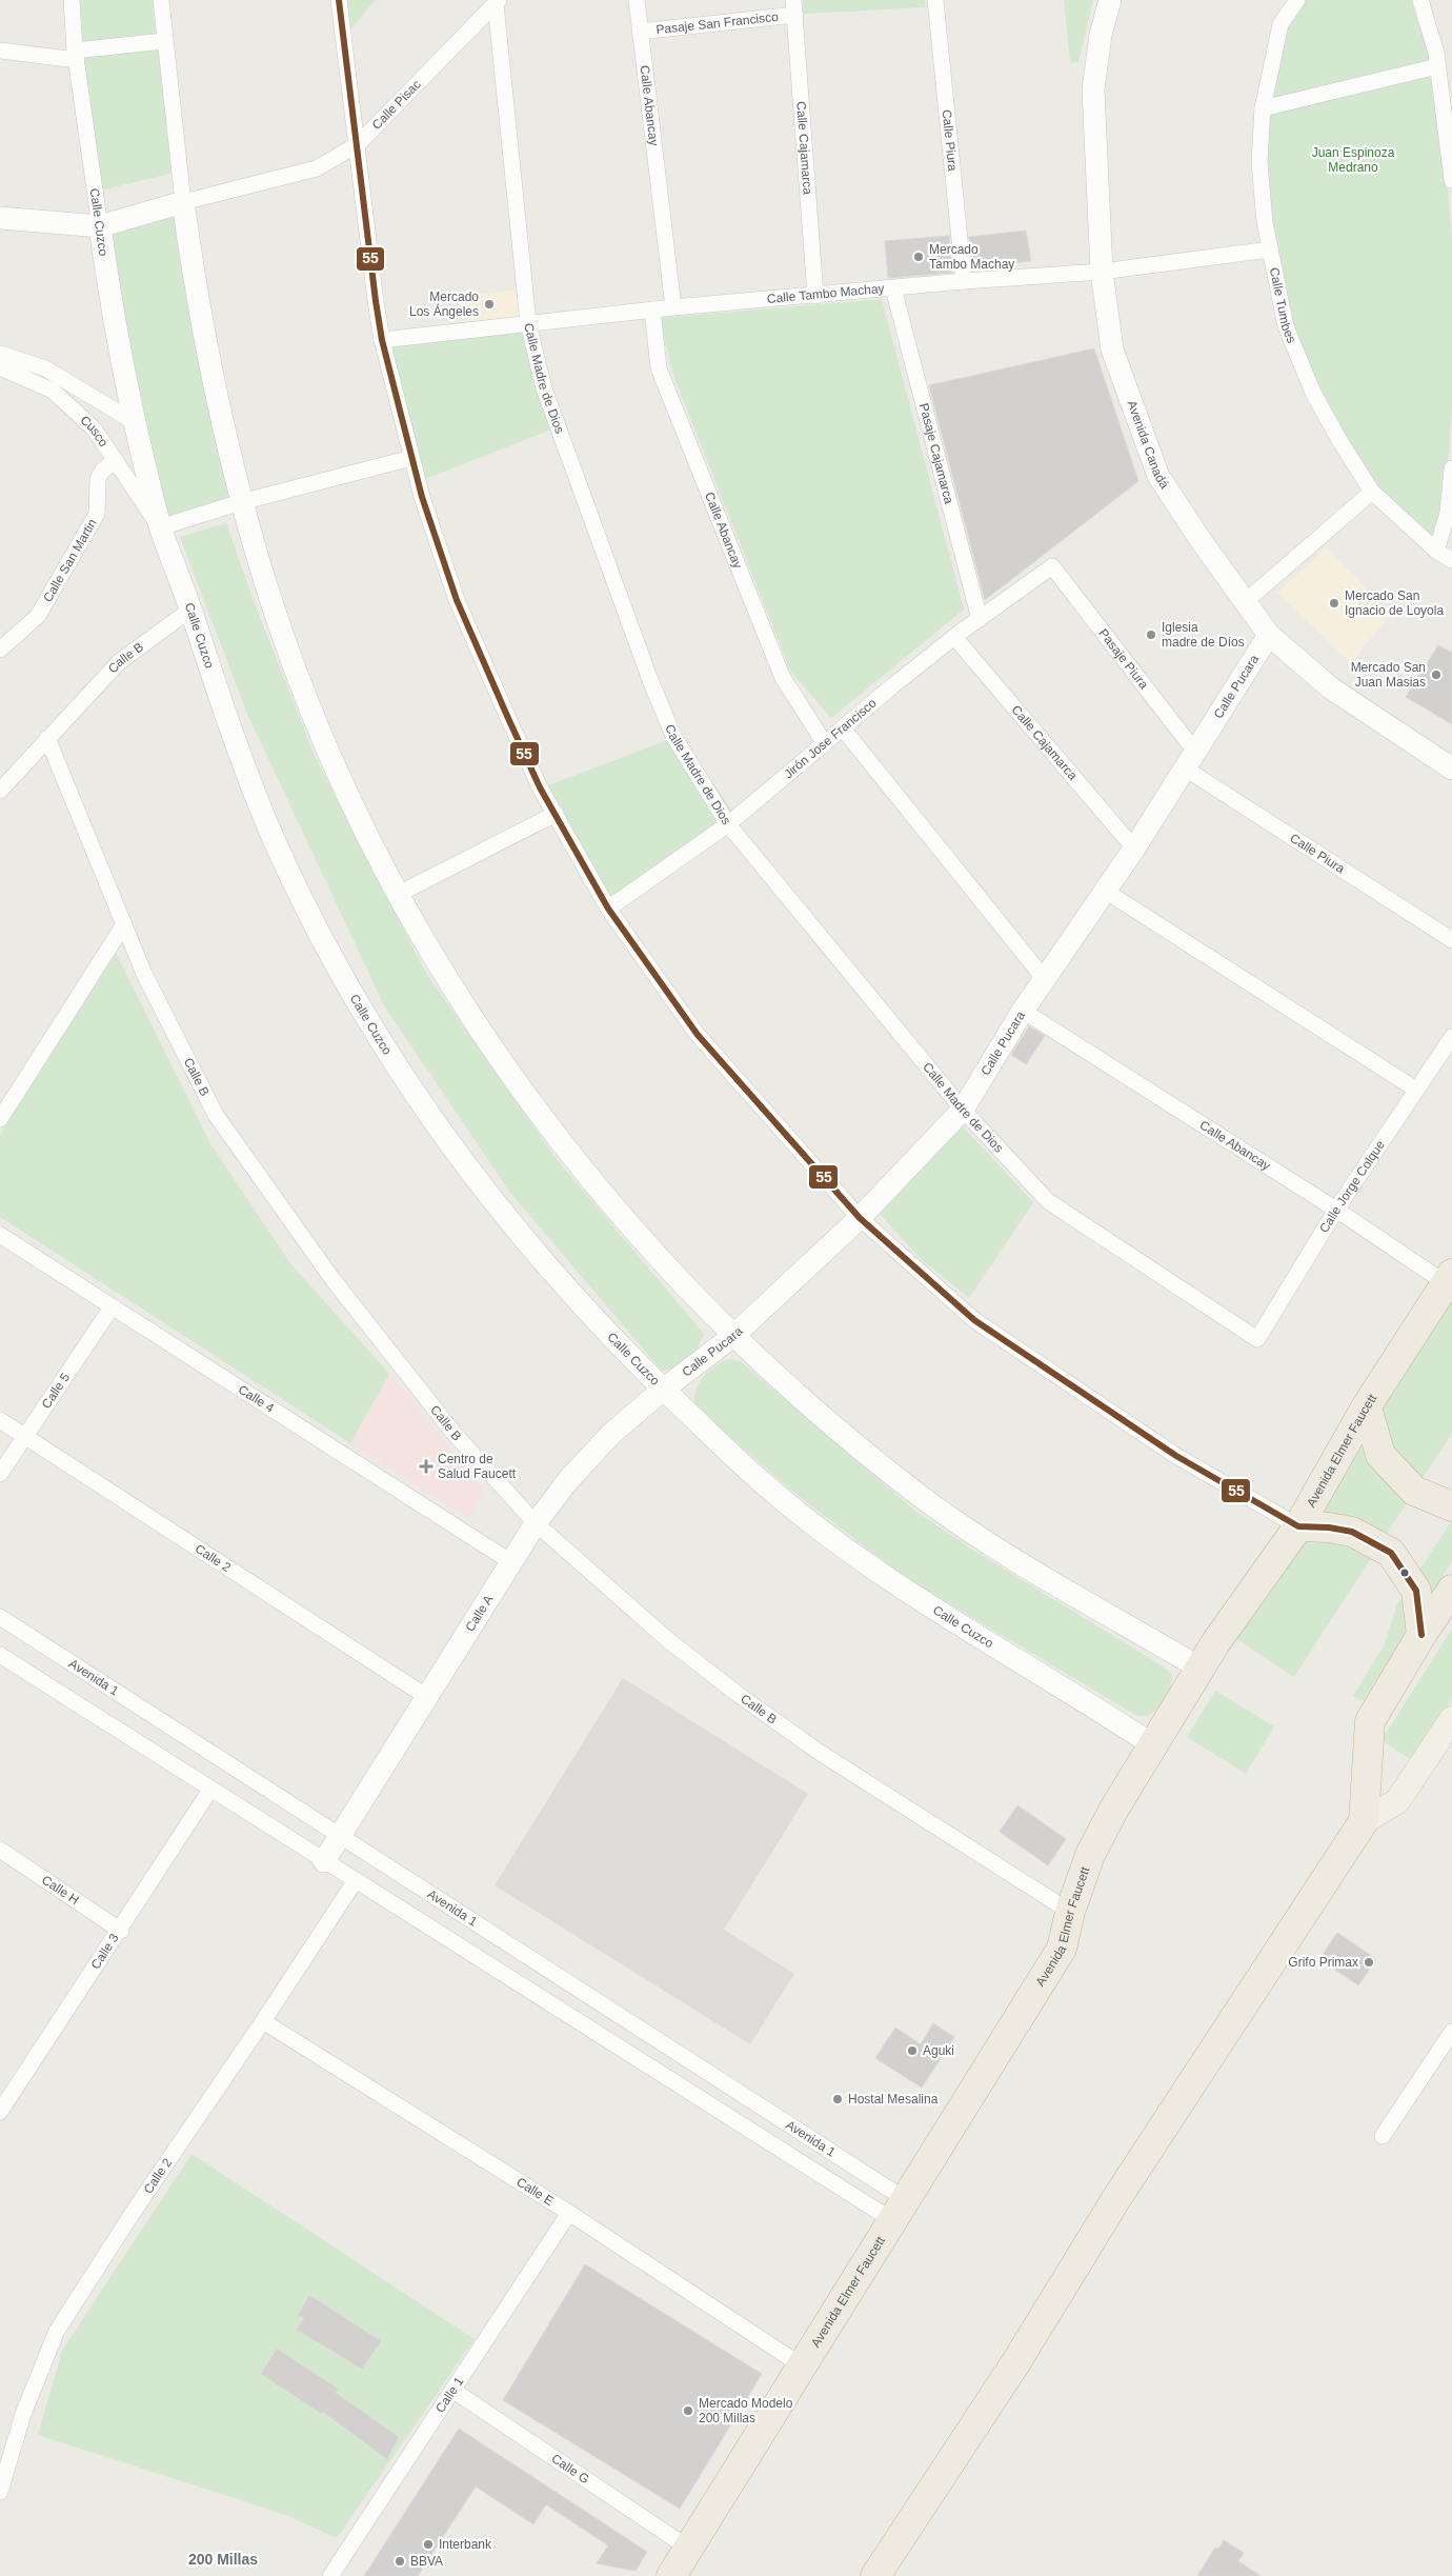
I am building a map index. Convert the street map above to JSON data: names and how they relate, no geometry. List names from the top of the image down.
{
  "streets": {
    "highway": ["Avenida Elmer Faucett"],
    "street": [
      "Pasaje San Francisco",
      "Calle Pisac",
      "Calle Abancay",
      "Calle Piura",
      "Calle Cajamarca",
      "Calle Cuzco",
      "Calle Tambo Machay",
      "Calle Tumbes",
      "Calle Madre de Dios",
      "Cusco",
      "Avenida Canadá",
      "Pasaje Cajamarca",
      "Calle San Martin",
      "Calle B",
      "Pasaje Piura",
      "Calle Pucara",
      "Jirón Jose Francisco",
      "Calle Jorge Colque",
      "Calle 5",
      "Calle 4",
      "Calle 2",
      "Calle A",
      "Avenida 1",
      "Calle H",
      "Calle 3",
      "Calle E",
      "Calle 1",
      "Calle G"
    ]
  },
  "crossings": [
    ["Pasaje San Francisco", "Calle Abancay"],
    ["Pasaje San Francisco", "Calle Cajamarca"],
    ["Calle Pisac", "Calle Madre de Dios"],
    ["Calle Abancay", "Calle Tambo Machay"],
    ["Calle Abancay", "Calle Pucara"],
    ["Calle Abancay", "Jirón Jose Francisco"],
    ["Calle Abancay", "Calle Jorge Colque"],
    ["Calle Abancay", "Avenida Elmer Faucett"],
    ["Calle Piura", "Calle Tambo Machay"],
    ["Calle Piura", "Pasaje Piura"],
    ["Calle Piura", "Calle Pucara"],
    ["Calle Cajamarca", "Calle Tambo Machay"],
    ["Calle Cajamarca", "Calle Pucara"],
    ["Calle Cajamarca", "Jirón Jose Francisco"],
    ["Calle Cuzco", "Cusco"],
    ["Calle Cuzco", "Calle B"],
    ["Calle Cuzco", "Calle Pucara"],
    ["Calle Cuzco", "Avenida Elmer Faucett"],
    ["Calle Cuzco", "Calle A"],
    ["Calle Tambo Machay", "Calle Tumbes"],
    ["Calle Tambo Machay", "Calle Madre de Dios"],
    ["Calle Tambo Machay", "Avenida Canadá"],
    ["Calle Tambo Machay", "Pasaje Cajamarca"],
    ["Calle Madre de Dios", "Calle Pucara"],
    ["Calle Madre de Dios", "Jirón Jose Francisco"],
    ["Calle Madre de Dios", "Calle Jorge Colque"],
    ["Cusco", "Calle San Martin"],
    ["Avenida Canadá", "Calle Pucara"],
    ["Pasaje Cajamarca", "Jirón Jose Francisco"],
    ["Calle B", "Avenida Elmer Faucett"],
    ["Calle B", "Calle A"],
    ["Pasaje Piura", "Calle Pucara"],
    ["Pasaje Piura", "Jirón Jose Francisco"],
    ["Calle Pucara", "Calle A"],
    ["Calle 5", "Calle 4"],
    ["Calle 5", "Calle 2"],
    ["Calle 4", "Calle A"],
    ["Avenida Elmer Faucett", "Avenida 1"],
    ["Avenida Elmer Faucett", "Calle E"],
    ["Avenida Elmer Faucett", "Calle G"],
    ["Calle 2", "Calle A"],
    ["Calle 2", "Avenida 1"],
    ["Calle 2", "Calle E"],
    ["Calle A", "Avenida 1"],
    ["Avenida 1", "Calle 3"],
    ["Calle H", "Calle 3"],
    ["Calle E", "Calle 1"],
    ["Calle 1", "Calle G"]
  ],
  "districts": ["200 Millas"],
  "parks": ["Juan Espinoza Medrano"],
  "places": {
    "other": [
      "Mercado Tambo Machay",
      "Mercado Los Ángeles",
      "Mercado San Ignacio de Loyola",
      "Iglesia madre de Díos",
      "Mercado San Juan Masias",
      "Grifo Primax",
      "Aguki",
      "Hostal Mesalina",
      "Mercado Modelo 200 Millas",
      "Interbank",
      "BBVA"
    ],
    "health": ["Centro de Salud Faucett"]
  },
  "lines": ["transit line 55"]
}
